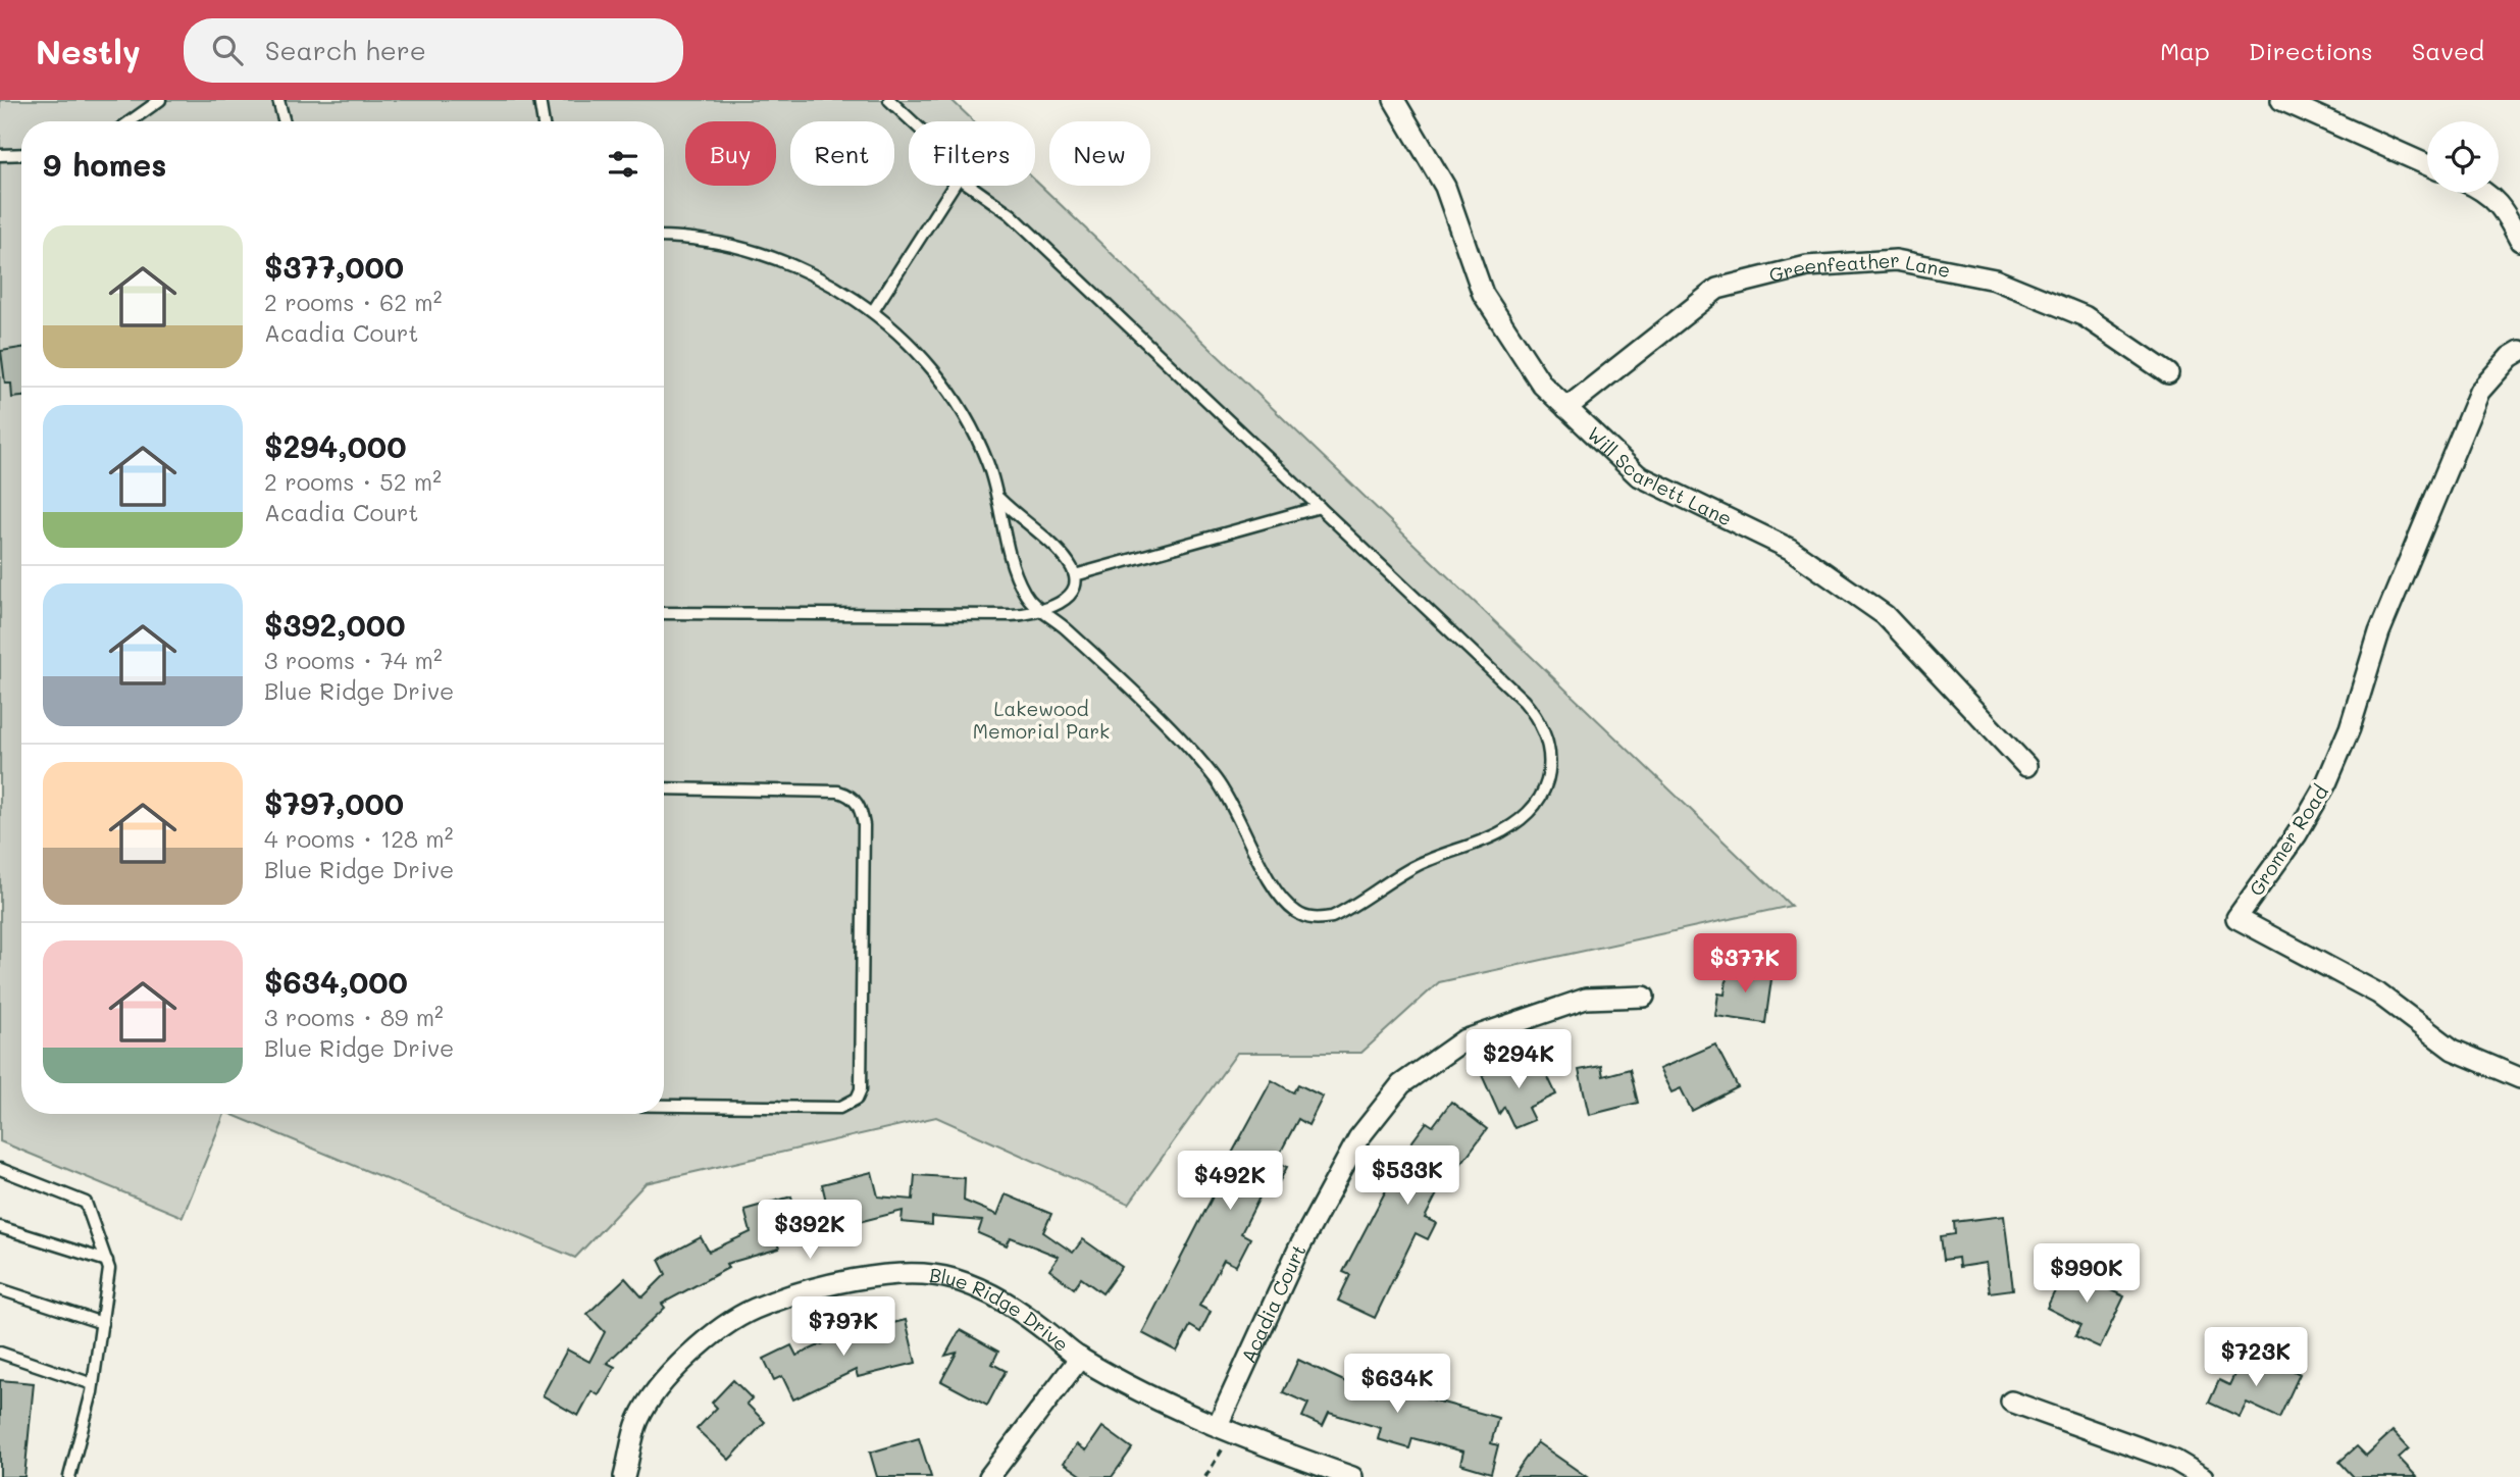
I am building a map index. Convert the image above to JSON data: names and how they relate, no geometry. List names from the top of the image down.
{
  "streets": {
    "street": [
      "Greenfeather Lane",
      "Will Scarlett Lane",
      "Gromer Road",
      "Acadia Court",
      "Blue Ridge Drive"
    ]
  },
  "crossings": [
    ["Greenfeather Lane", "Will Scarlett Lane"],
    ["Acadia Court", "Blue Ridge Drive"]
  ],
  "parks": ["Lakewood Memorial Park"],
  "page": {
    "header": "Nestly",
    "search": "Search here",
    "nav": ["Map", "Directions", "Saved"],
    "chip": [
      "Buy",
      "Rent",
      "Filters",
      "New"
    ],
    "heading": "9 homes",
    "list": [
      {
        "name": "$377,000",
        "note": "2 rooms · 62 m² · Acadia Court"
      },
      {
        "name": "$294,000",
        "note": "2 rooms · 52 m² · Acadia Court"
      },
      {
        "name": "$392,000",
        "note": "3 rooms · 74 m² · Blue Ridge Drive"
      },
      {
        "name": "$797,000",
        "note": "4 rooms · 128 m² · Blue Ridge Drive"
      },
      {
        "name": "$634,000",
        "note": "3 rooms · 89 m² · Blue Ridge Drive"
      }
    ],
    "price": [
      "$377K",
      "$294K",
      "$533K",
      "$492K",
      "$392K",
      "$990K",
      "$797K",
      "$723K",
      "$634K"
    ]
  }
}
